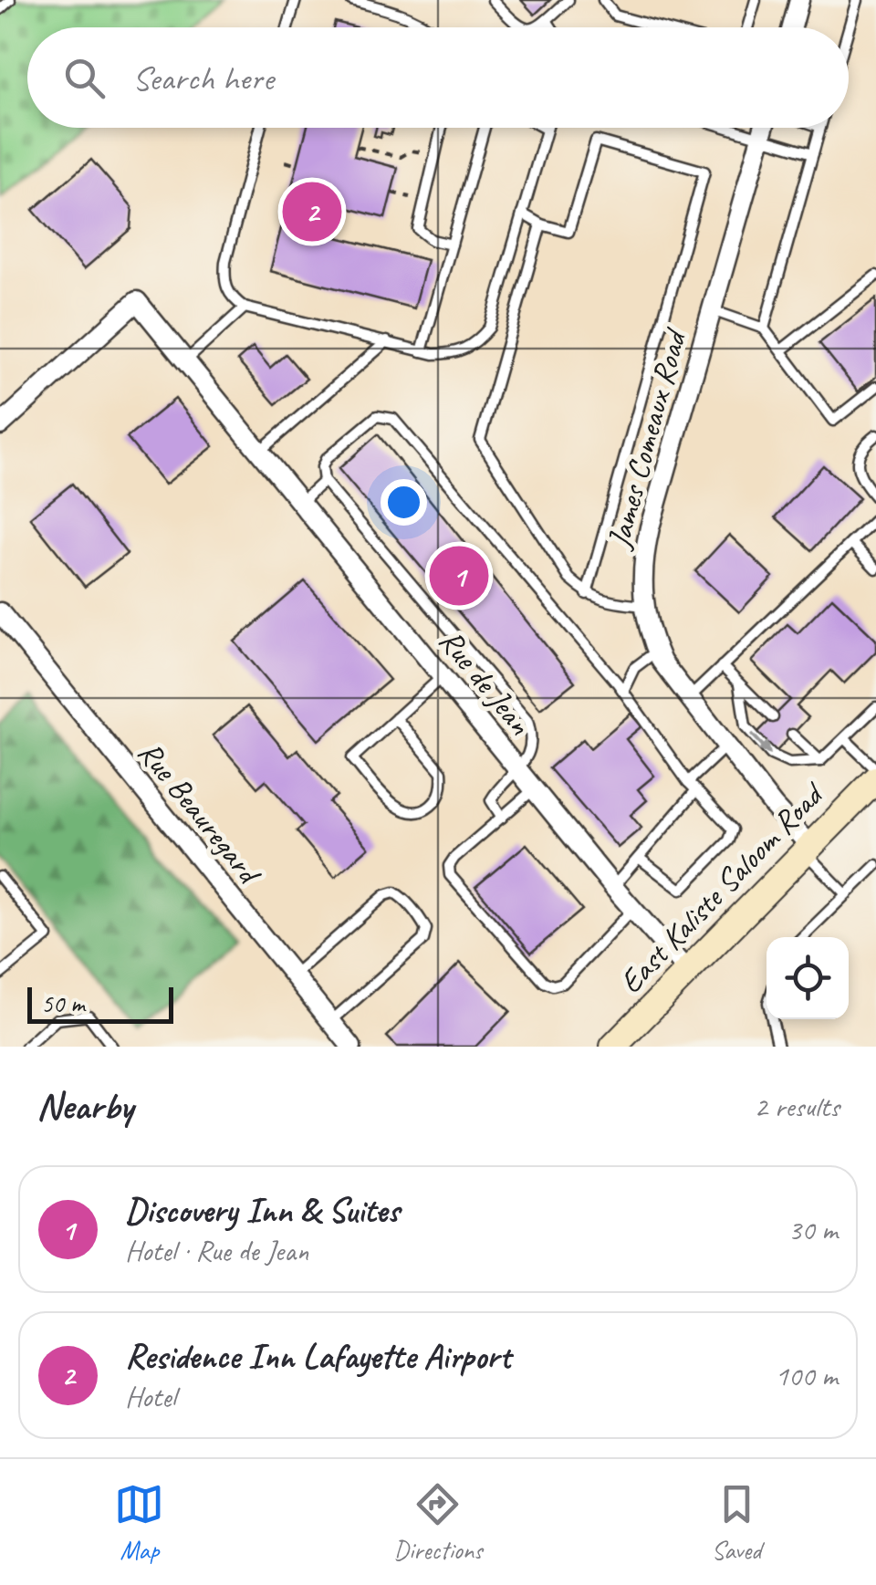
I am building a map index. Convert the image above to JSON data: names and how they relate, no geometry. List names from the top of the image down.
{
  "streets": {
    "main road": ["East Kaliste Saloom Road"],
    "street": ["James Comeaux Road", "Rue de Jean", "Rue Beauregard"]
  },
  "crossings": [
    ["James Comeaux Road", "East Kaliste Saloom Road"],
    ["Rue de Jean", "East Kaliste Saloom Road"]
  ],
  "scale_bar": "50 m",
  "page": {
    "search": "Search here",
    "pins": ["2", "1"],
    "scale": "50 m",
    "heading": ["Nearby", "2 results"],
    "list": [
      {
        "mark": "1",
        "name": "Discovery Inn & Suites",
        "note": "Hotel · Rue de Jean",
        "value": "30 m"
      },
      {
        "mark": "2",
        "name": "Residence Inn Lafayette Airport",
        "note": "Hotel",
        "value": "100 m"
      }
    ],
    "nav": ["Map", "Directions", "Saved"]
  }
}
